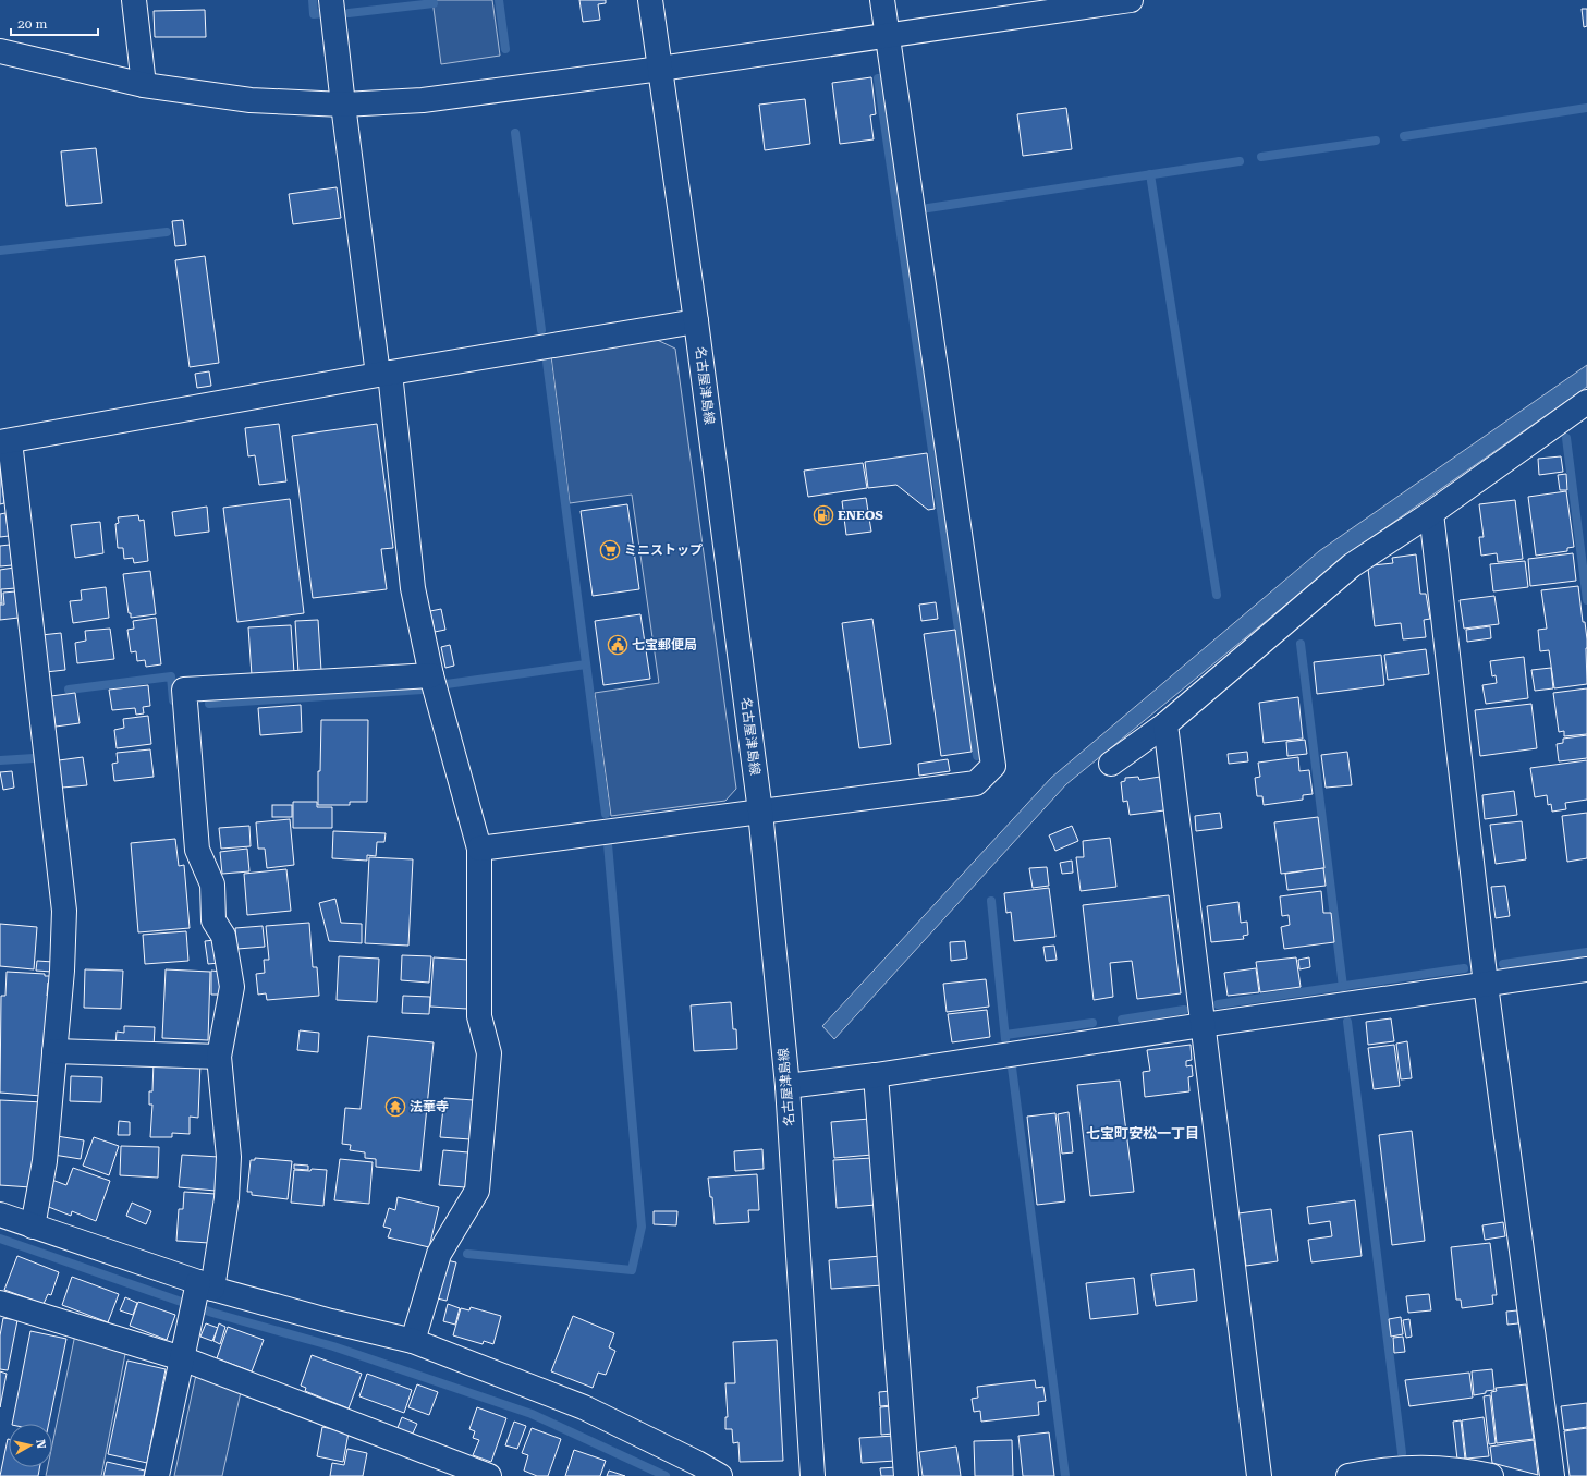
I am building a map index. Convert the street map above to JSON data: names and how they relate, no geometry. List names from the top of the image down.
{
  "streets": {
    "street": ["名古屋津島線"]
  },
  "districts": ["七宝町安松一丁目"],
  "places": {
    "fuel station": ["ENEOS"],
    "supermarket": ["ミニストップ"],
    "public building": ["七宝郵便局"],
    "temple": ["法華寺"]
  },
  "scale_bar": "20 m",
  "north": "right"
}
